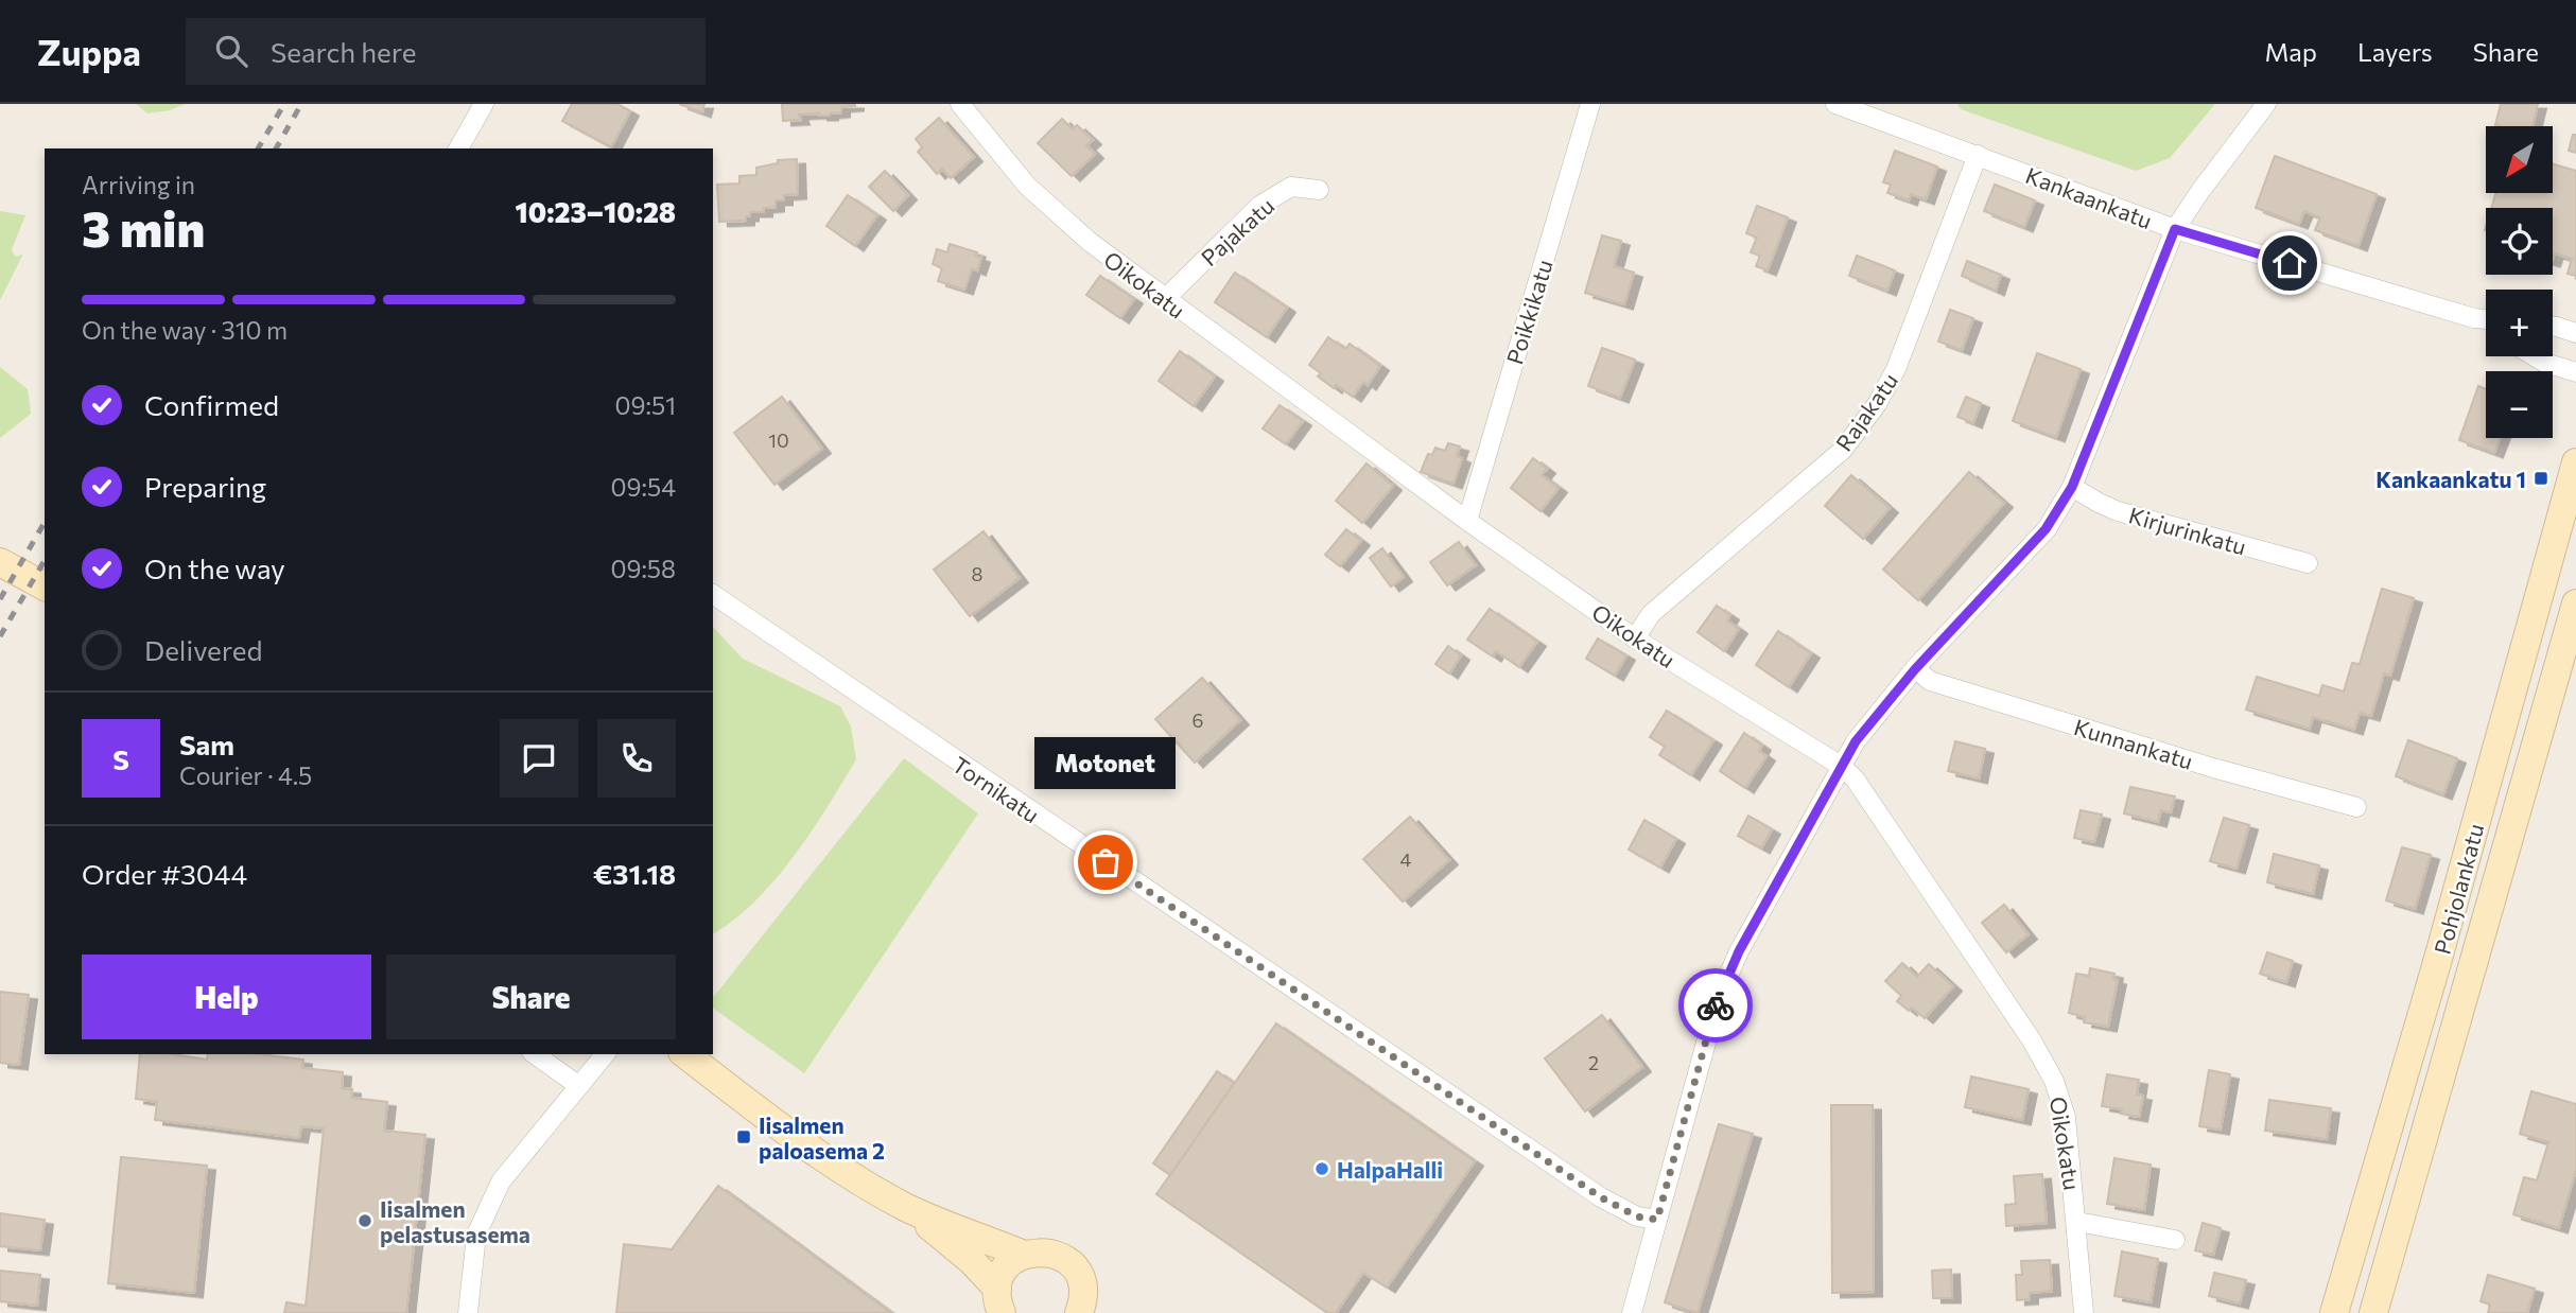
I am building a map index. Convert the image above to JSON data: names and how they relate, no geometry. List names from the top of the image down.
{
  "streets": {
    "main road": ["Pohjolankatu"],
    "street": [
      "Kankaankatu",
      "Pajakatu",
      "Oikokatu",
      "Poikkikatu",
      "Rajakatu",
      "Kirjurinkatu",
      "Kunnankatu",
      "Tornikatu"
    ]
  },
  "crossings": [
    ["Kankaankatu", "Rajakatu"],
    ["Pajakatu", "Oikokatu"],
    ["Oikokatu", "Poikkikatu"],
    ["Oikokatu", "Rajakatu"]
  ],
  "places": {
    "transit": ["Kankaankatu 1", "Iisalmen paloasema 2"],
    "other": ["Motonet", "HalpaHalli", "Iisalmen pelastusasema"]
  },
  "house_numbers": [
    "10",
    "8",
    "6",
    "4",
    "2"
  ],
  "north": "bottom left",
  "page": {
    "header": "Zuppa",
    "search": "Search here",
    "nav": ["Map", "Layers", "Share"],
    "map_buttons": ["+", "−"],
    "heading": ["3 min", "Arriving in", "10:23–10:28"],
    "panel": [
      "Sam",
      "Courier · 4.5",
      "Order #3044",
      "€31.18"
    ],
    "bar": "On the way · 310 m",
    "list": [
      ["Confirmed", "09:51"],
      ["Preparing", "09:54"],
      ["On the way", "09:58"],
      "Delivered"
    ],
    "round": "S",
    "bubble": "Motonet",
    "buttons": ["Help", "Share"]
  }
}
